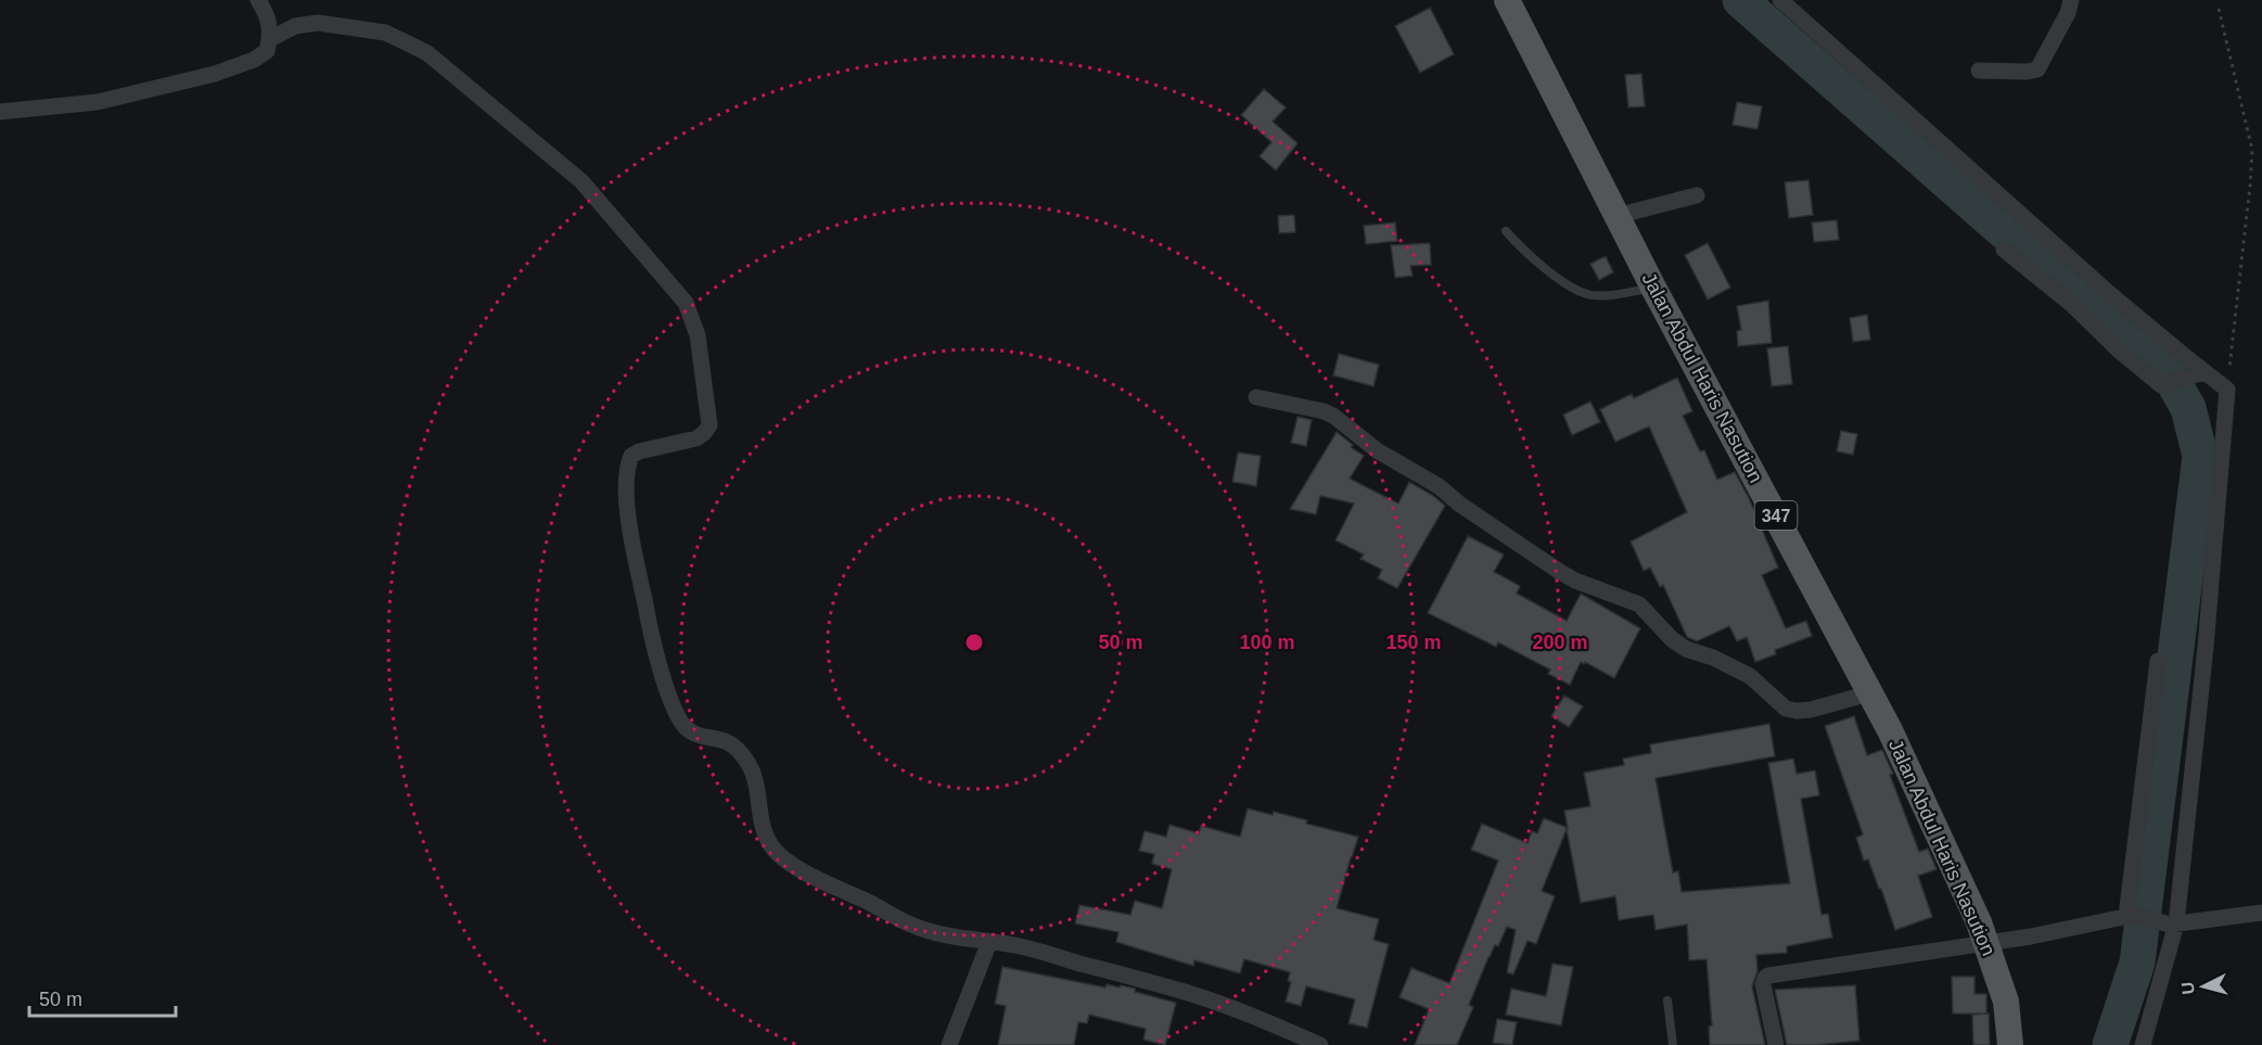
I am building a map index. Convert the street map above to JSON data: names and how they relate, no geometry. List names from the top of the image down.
{
  "streets": {
    "main road": ["Jalan Abdul Haris Nasution", "347"]
  },
  "scale_bar": "50 m",
  "north": "left",
  "rings": [
    "50 m",
    "100 m",
    "150 m",
    "200 m"
  ]
}
